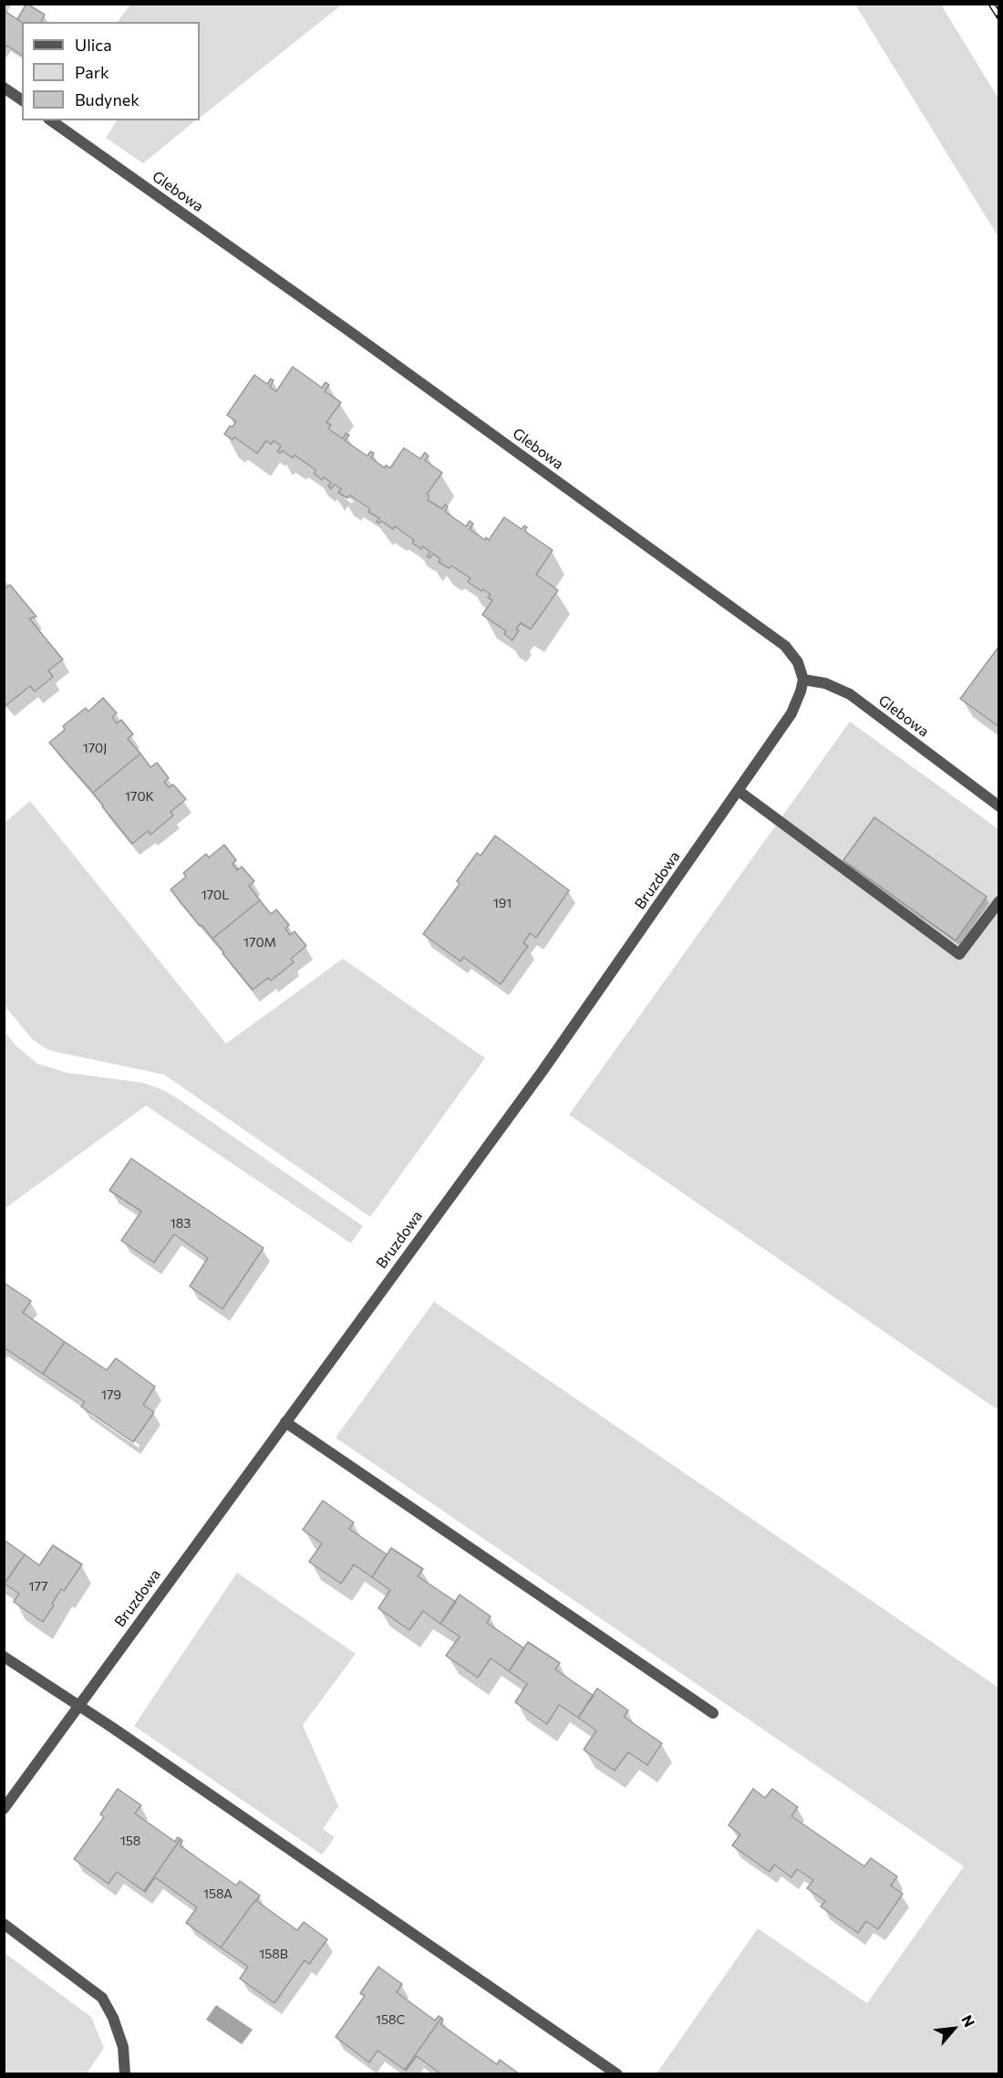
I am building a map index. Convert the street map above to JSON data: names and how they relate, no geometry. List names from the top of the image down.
{
  "streets": {
    "street": ["Glebowa", "Bruzdowa"]
  },
  "crossings": [
    ["Glebowa", "Bruzdowa"]
  ],
  "house_numbers": [
    "170J",
    "170K",
    "170L",
    "191",
    "170M",
    "183",
    "179",
    "177",
    "158",
    "158A",
    "158B",
    "158C"
  ],
  "legend": ["Ulica", "Park", "Budynek"],
  "north": "top right"
}
